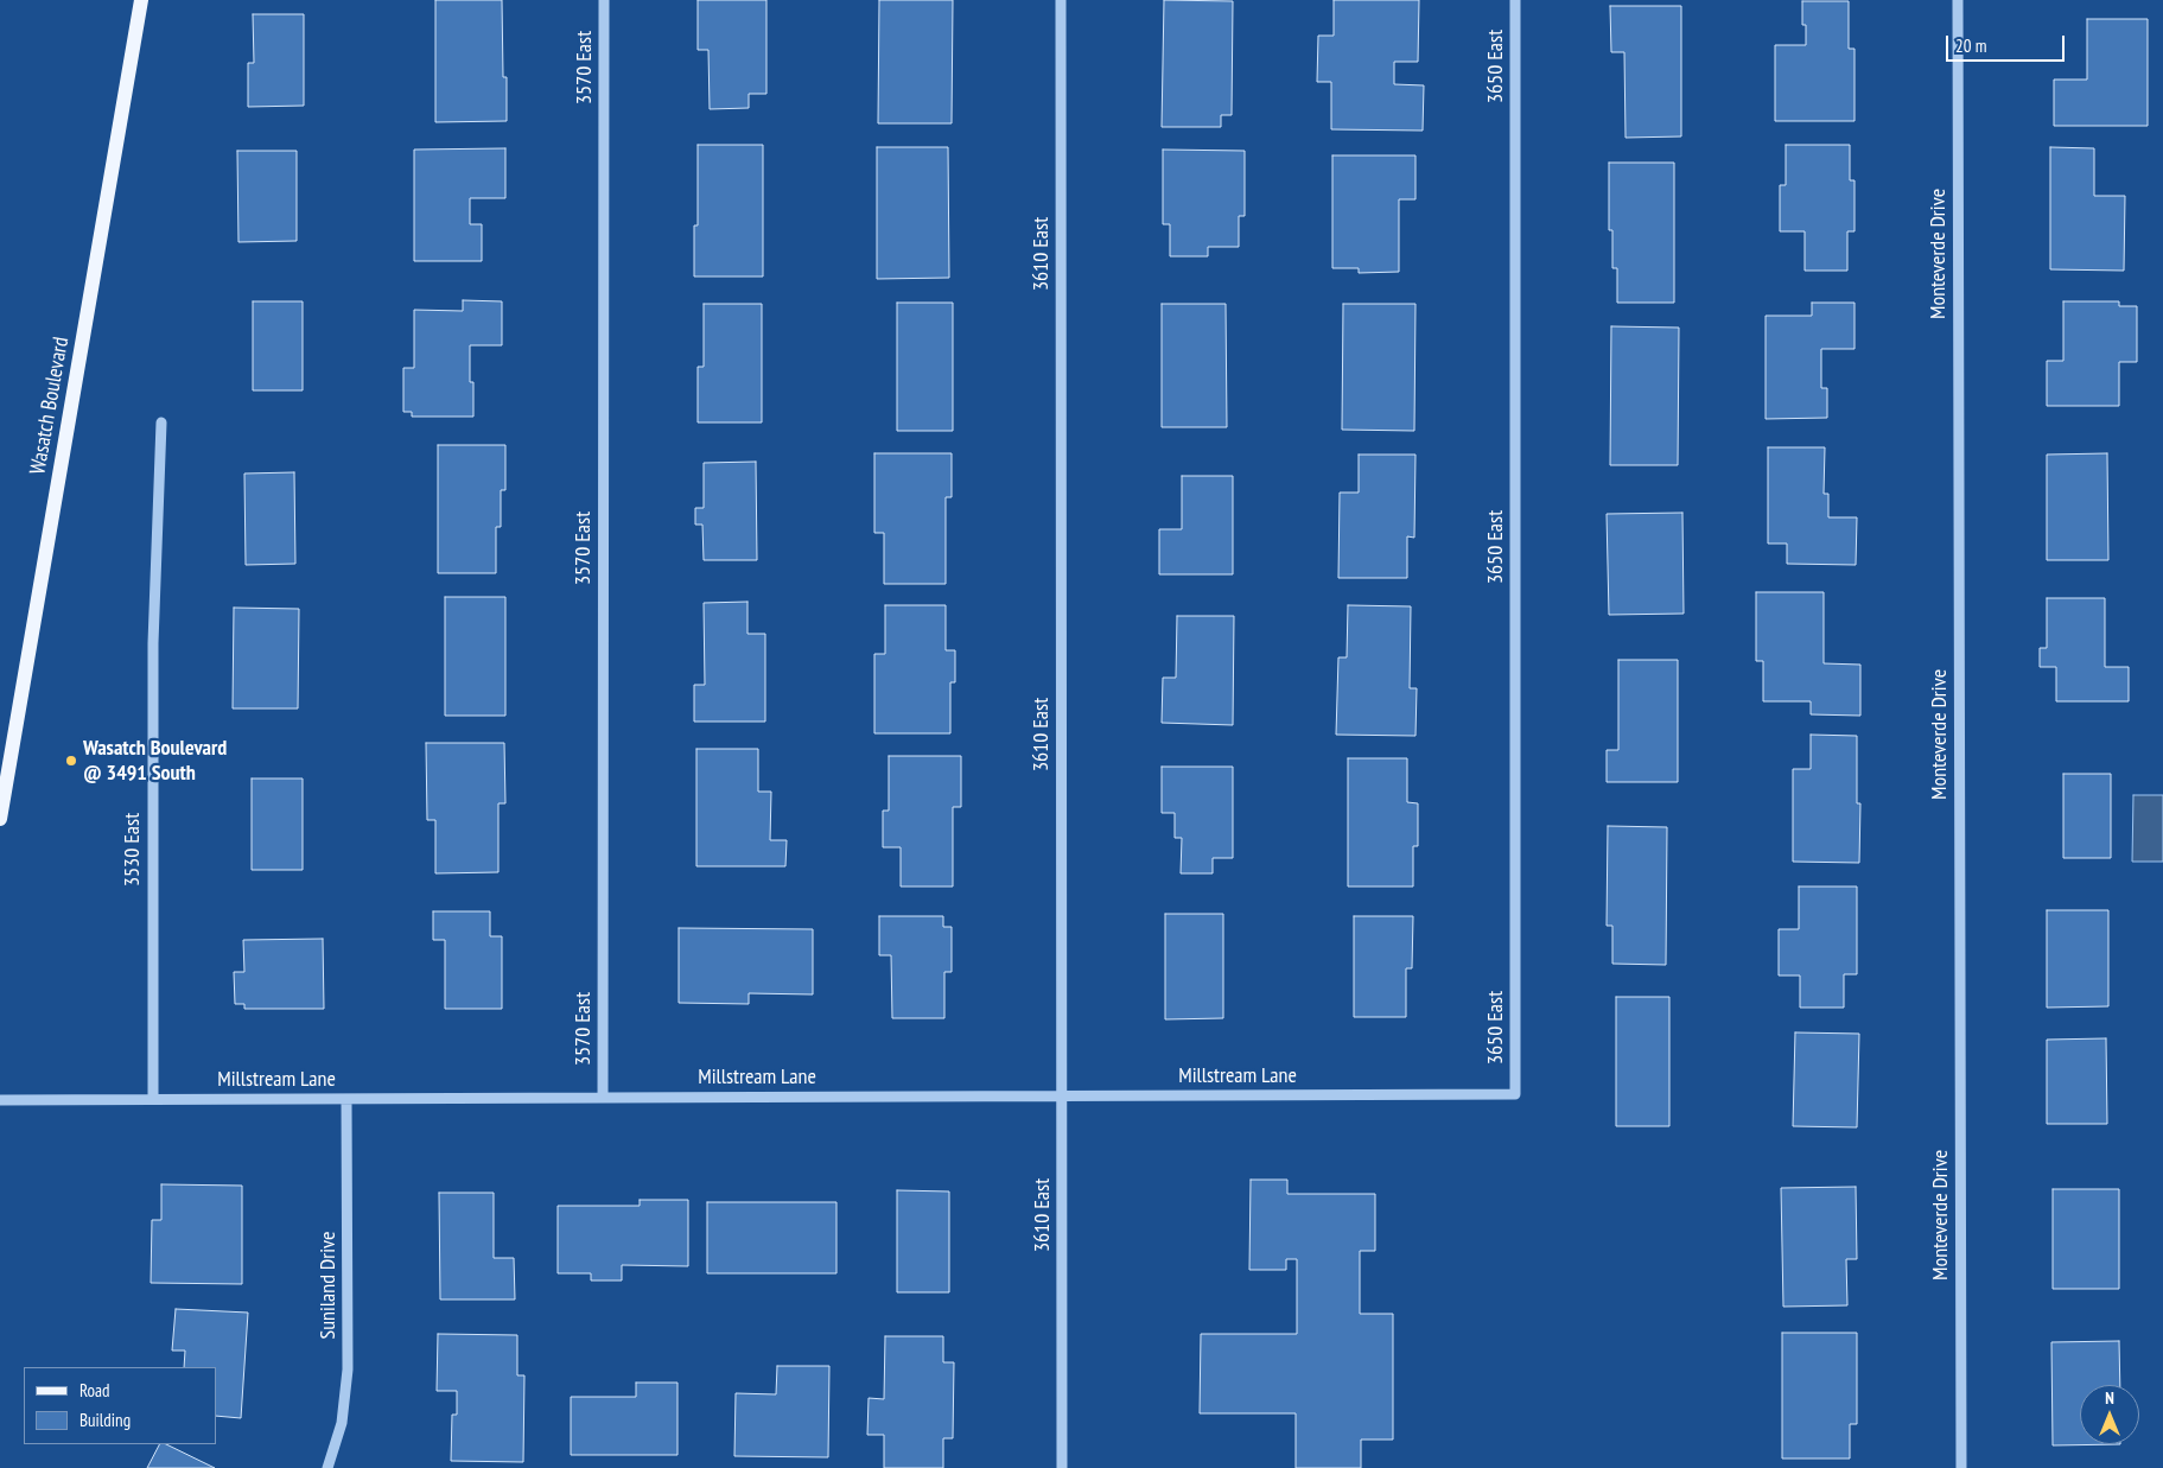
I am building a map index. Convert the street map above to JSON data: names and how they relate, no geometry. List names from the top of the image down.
{
  "streets": {
    "main road": ["Wasatch Boulevard"],
    "street": [
      "3650 East",
      "3570 East",
      "3610 East",
      "Monteverde Drive",
      "3530 East",
      "Millstream Lane",
      "Suniland Drive"
    ]
  },
  "crossings": [
    ["3650 East", "Millstream Lane"],
    ["3570 East", "Millstream Lane"],
    ["3610 East", "Millstream Lane"],
    ["3530 East", "Millstream Lane"],
    ["Millstream Lane", "Suniland Drive"]
  ],
  "places": ["Wasatch Boulevard @ 3491 South"],
  "legend": ["Road", "Building"],
  "scale_bar": "20 m",
  "north": "top"
}
